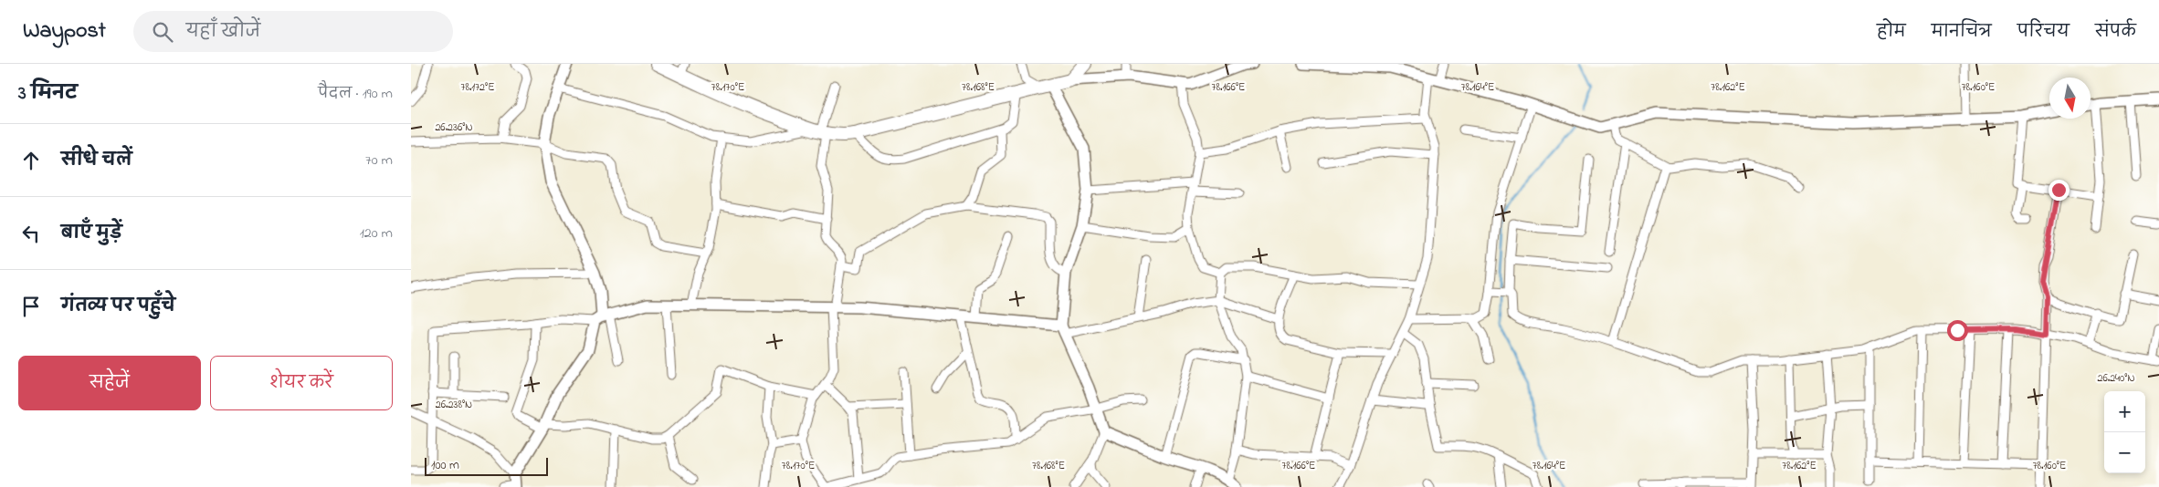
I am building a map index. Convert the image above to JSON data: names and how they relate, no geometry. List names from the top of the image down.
{
  "scale_bar": "100 m",
  "north": "bottom",
  "page": {
    "header": "Waypost",
    "search": "यहाँ खोजें",
    "nav": [
      "होम",
      "मानचित्र",
      "परिचय",
      "संपर्क"
    ],
    "heading": ["3 मिनट", "पैदल · 190 m"],
    "list": [
      ["सीधे चलें", "70 m"],
      ["बाएँ मुड़ें", "120 m"],
      "गंतव्य पर पहुँचे"
    ],
    "buttons": ["सहेजें", "शेयर करें"],
    "map_buttons": ["+", "−"],
    "scale": "100 m"
  },
  "coordinates": [
    "78.172°E",
    "78.170°E",
    "78.168°E",
    "78.166°E",
    "78.164°E",
    "78.162°E",
    "78.160°E",
    "26.236°N",
    "26.240°N",
    "26.238°N"
  ]
}
